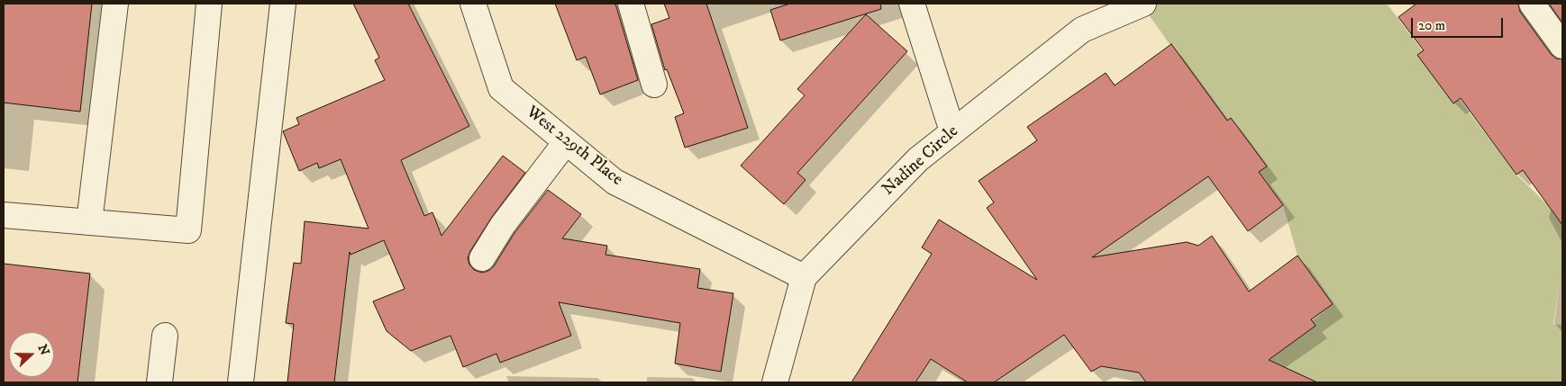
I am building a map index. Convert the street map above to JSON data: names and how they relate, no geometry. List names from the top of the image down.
{
  "streets": {
    "street": ["West 229th Place", "Nadine Circle"]
  },
  "crossings": [
    ["West 229th Place", "Nadine Circle"]
  ],
  "scale_bar": "20 m",
  "north": "right"
}
